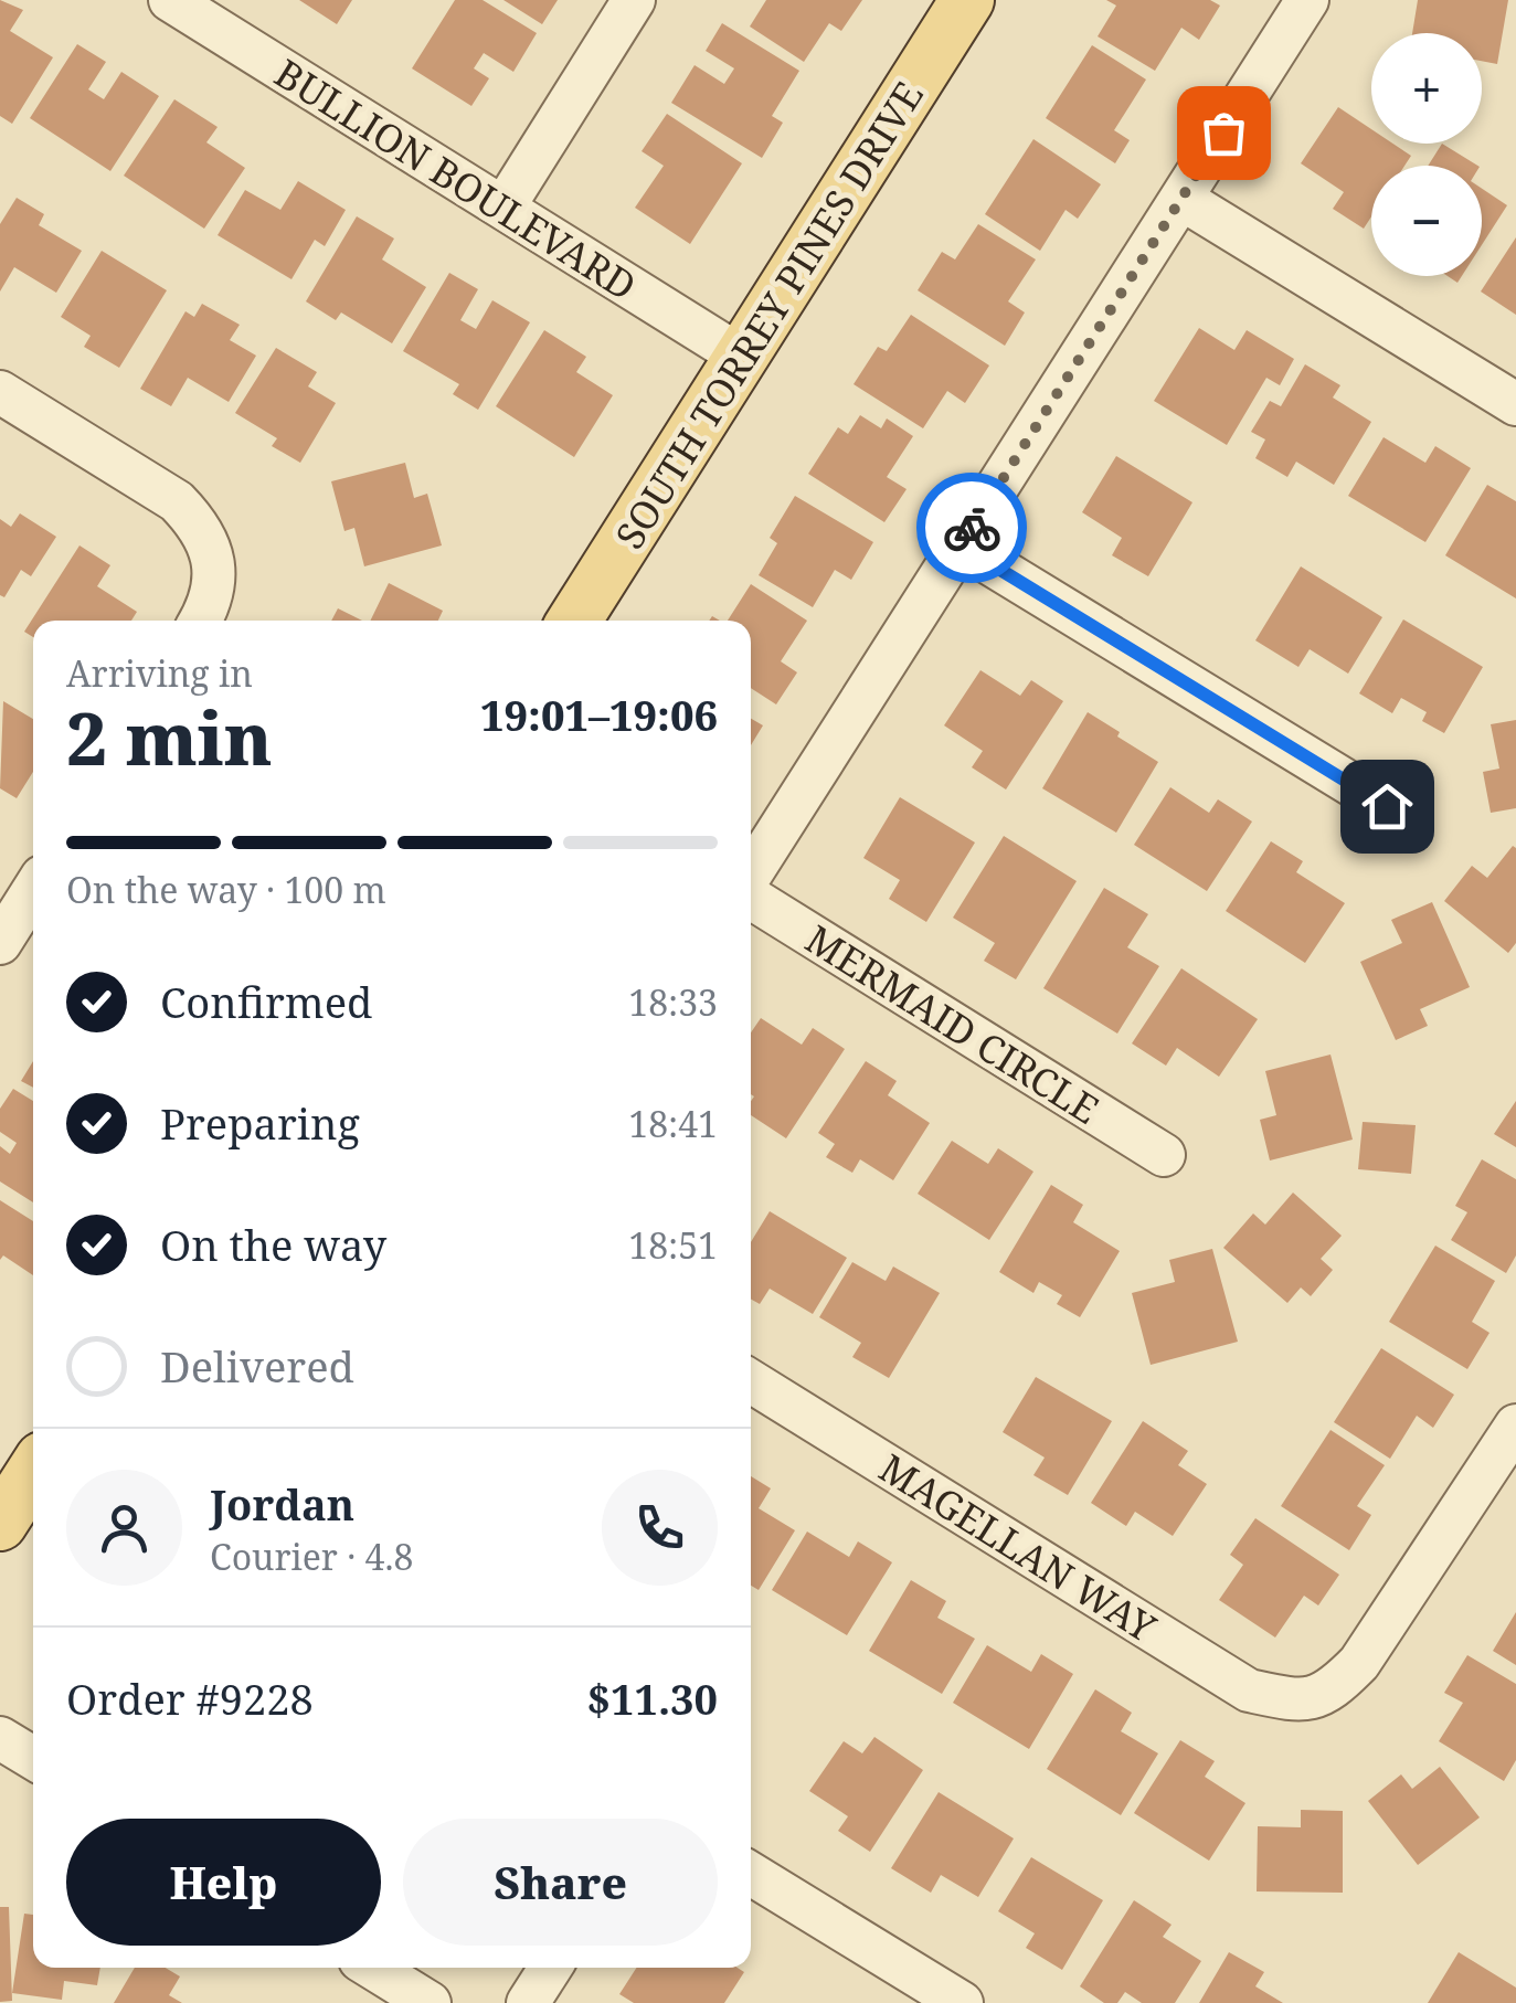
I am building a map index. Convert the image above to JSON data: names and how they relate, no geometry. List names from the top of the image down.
{
  "streets": {
    "main road": ["SOUTH TORREY PINES DRIVE"],
    "street": ["BULLION BOULEVARD", "MERMAID CIRCLE", "MAGELLAN WAY"]
  },
  "crossings": [
    ["BULLION BOULEVARD", "SOUTH TORREY PINES DRIVE"]
  ],
  "page": {
    "map_buttons": ["+", "−"],
    "heading": ["2 min", "Arriving in", "19:01–19:06"],
    "panel": [
      "Jordan",
      "Courier · 4.8",
      "Order #9228",
      "$11.30"
    ],
    "bar": "On the way · 100 m",
    "list": [
      ["Confirmed", "18:33"],
      ["Preparing", "18:41"],
      ["On the way", "18:51"],
      "Delivered"
    ],
    "buttons": ["Help", "Share"]
  }
}
